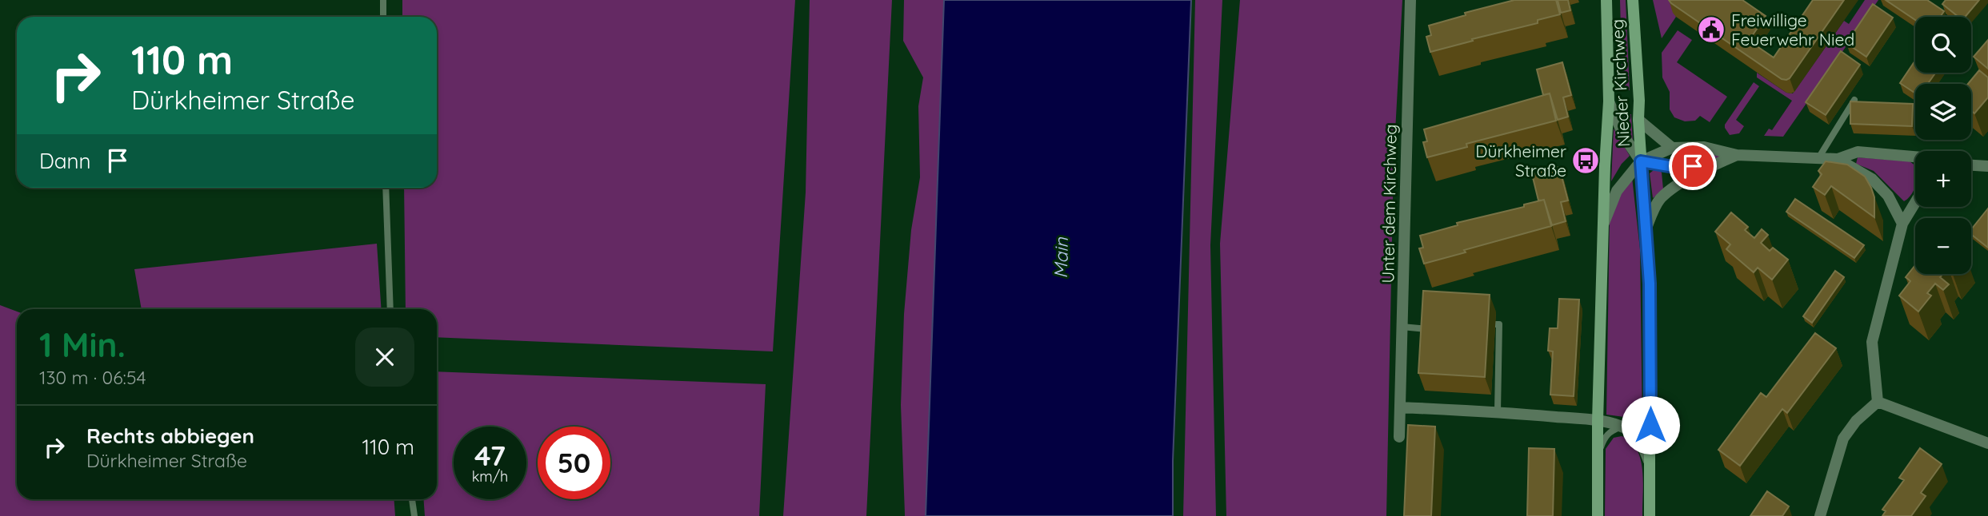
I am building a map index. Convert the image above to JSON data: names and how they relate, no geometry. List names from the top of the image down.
{
  "streets": {
    "main road": ["Nieder Kirchweg"],
    "street": ["Unter dem Kirchweg"]
  },
  "water": ["Main"],
  "places": {
    "public building": ["Freiwillige Feuerwehr Nied"],
    "bus stop": ["Dürkheimer Straße"]
  },
  "page": {
    "map_buttons": ["+", "−"],
    "turn": ["110 m", "Dürkheimer Straße"],
    "then": "Dann",
    "heading": ["1 Min.", "130 m · 06:54"],
    "list": [
      {
        "name": "Rechts abbiegen",
        "note": "Dürkheimer Straße",
        "value": "110 m"
      }
    ],
    "speed": "47 km/h",
    "limit": "50"
  }
}
